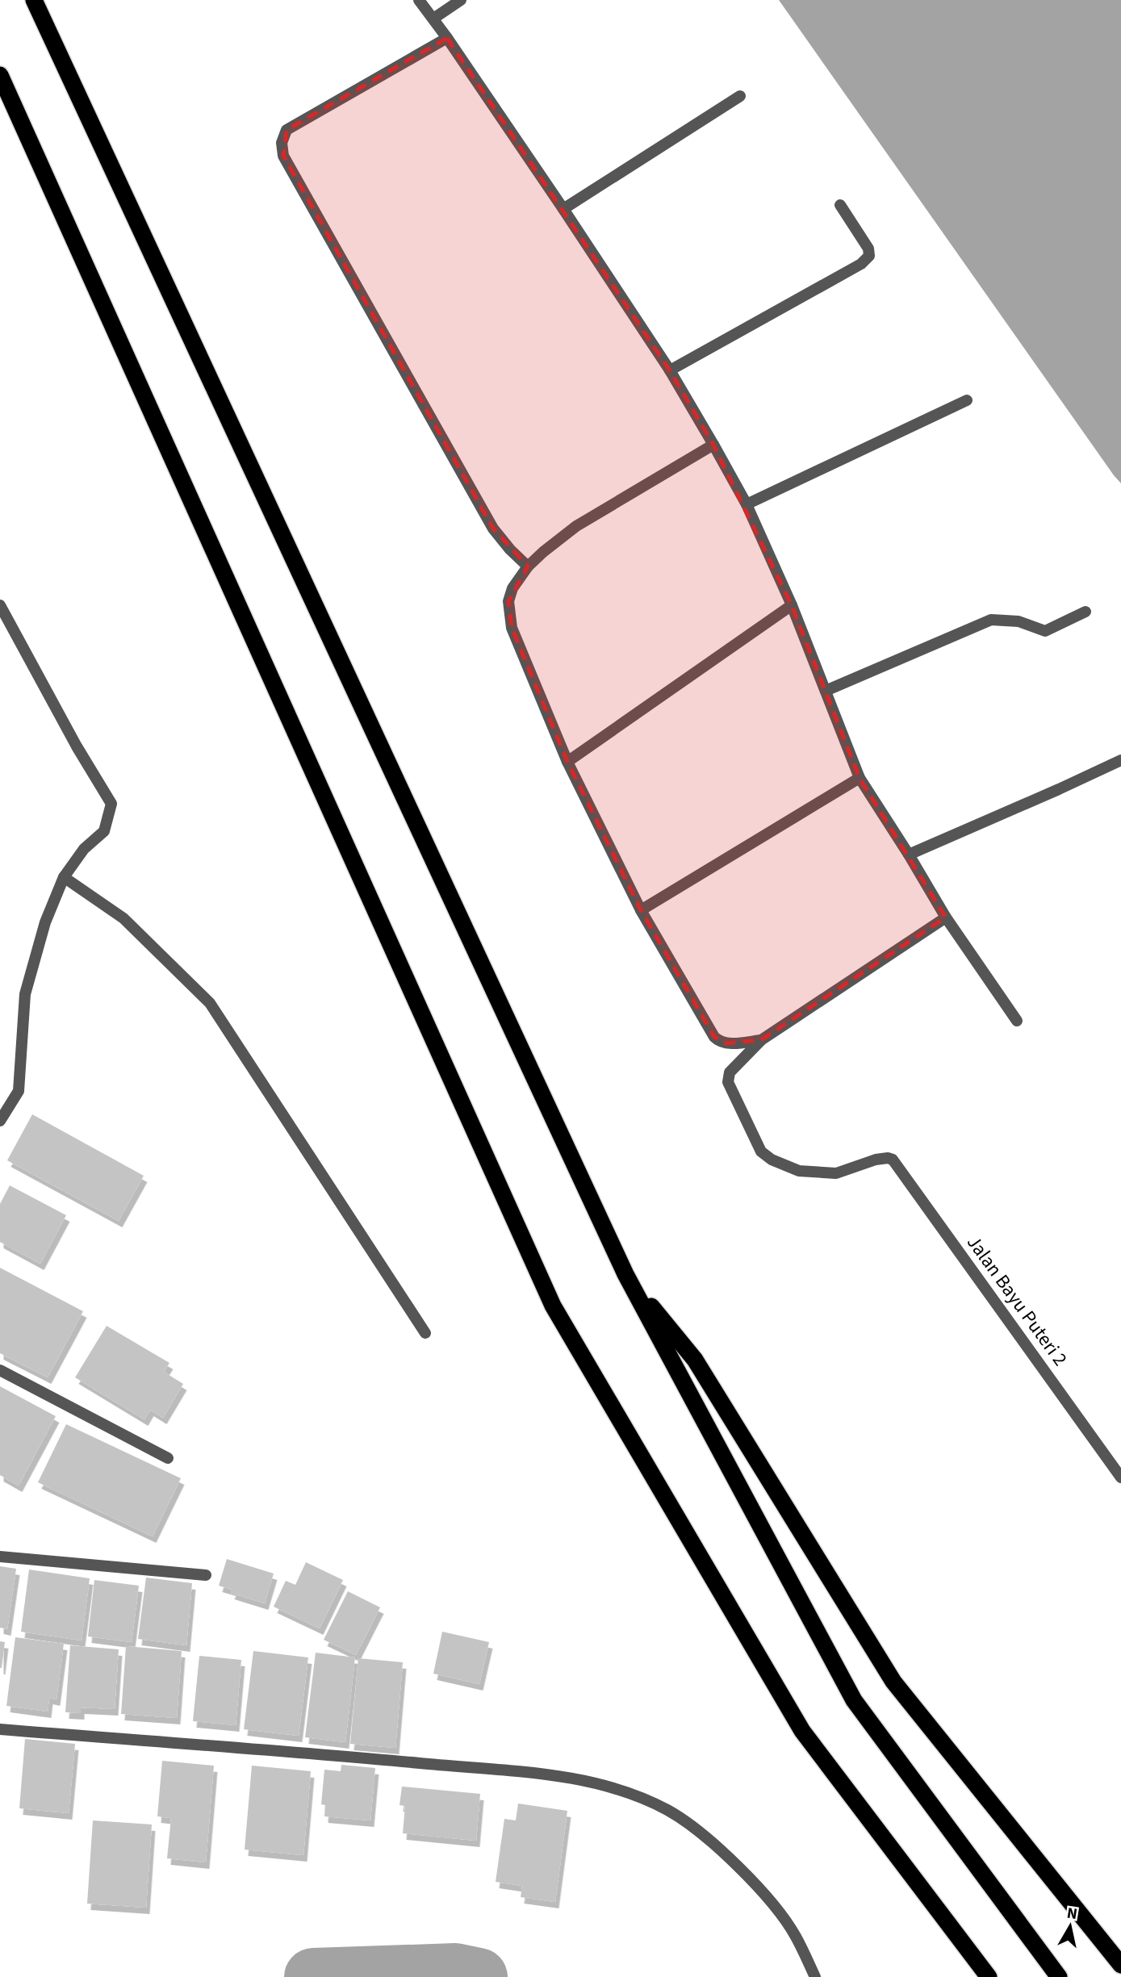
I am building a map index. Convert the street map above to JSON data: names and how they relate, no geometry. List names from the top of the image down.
{
  "streets": {
    "street": ["Jalan Bayu Puteri 2"]
  },
  "north": "top"
}
